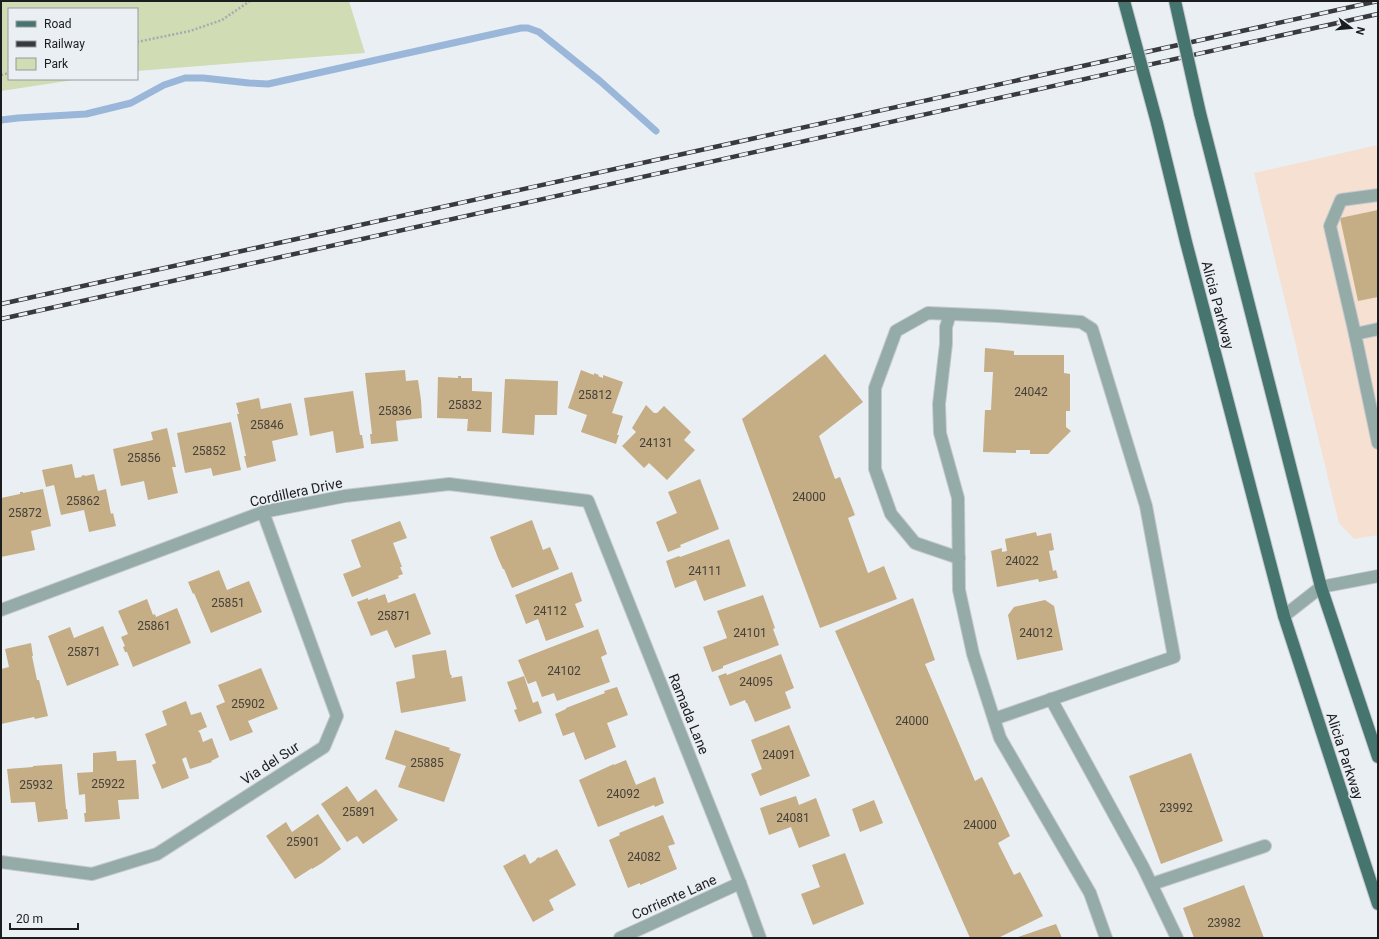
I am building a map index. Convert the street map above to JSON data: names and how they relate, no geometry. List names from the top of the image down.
{
  "streets": {
    "main road": ["Alicia Parkway"],
    "street": [
      "Cordillera Drive",
      "Ramada Lane",
      "Via del Sur",
      "Corriente Lane"
    ]
  },
  "crossings": [
    ["Cordillera Drive", "Ramada Lane"],
    ["Cordillera Drive", "Via del Sur"],
    ["Ramada Lane", "Corriente Lane"]
  ],
  "house_numbers": [
    "24042",
    "25812",
    "25832",
    "25836",
    "25846",
    "24131",
    "25852",
    "25856",
    "24000",
    "25862",
    "25872",
    "24022",
    "24111",
    "25851",
    "24112",
    "25871",
    "25861",
    "24101",
    "24012",
    "25871",
    "24102",
    "24095",
    "25902",
    "24000",
    "24091",
    "25885",
    "25922",
    "25932",
    "24092",
    "23992",
    "25891",
    "24081",
    "24000",
    "25901",
    "24082",
    "23982"
  ],
  "legend": ["Road", "Railway", "Park"],
  "scale_bar": "20 m",
  "north": "right"
}
